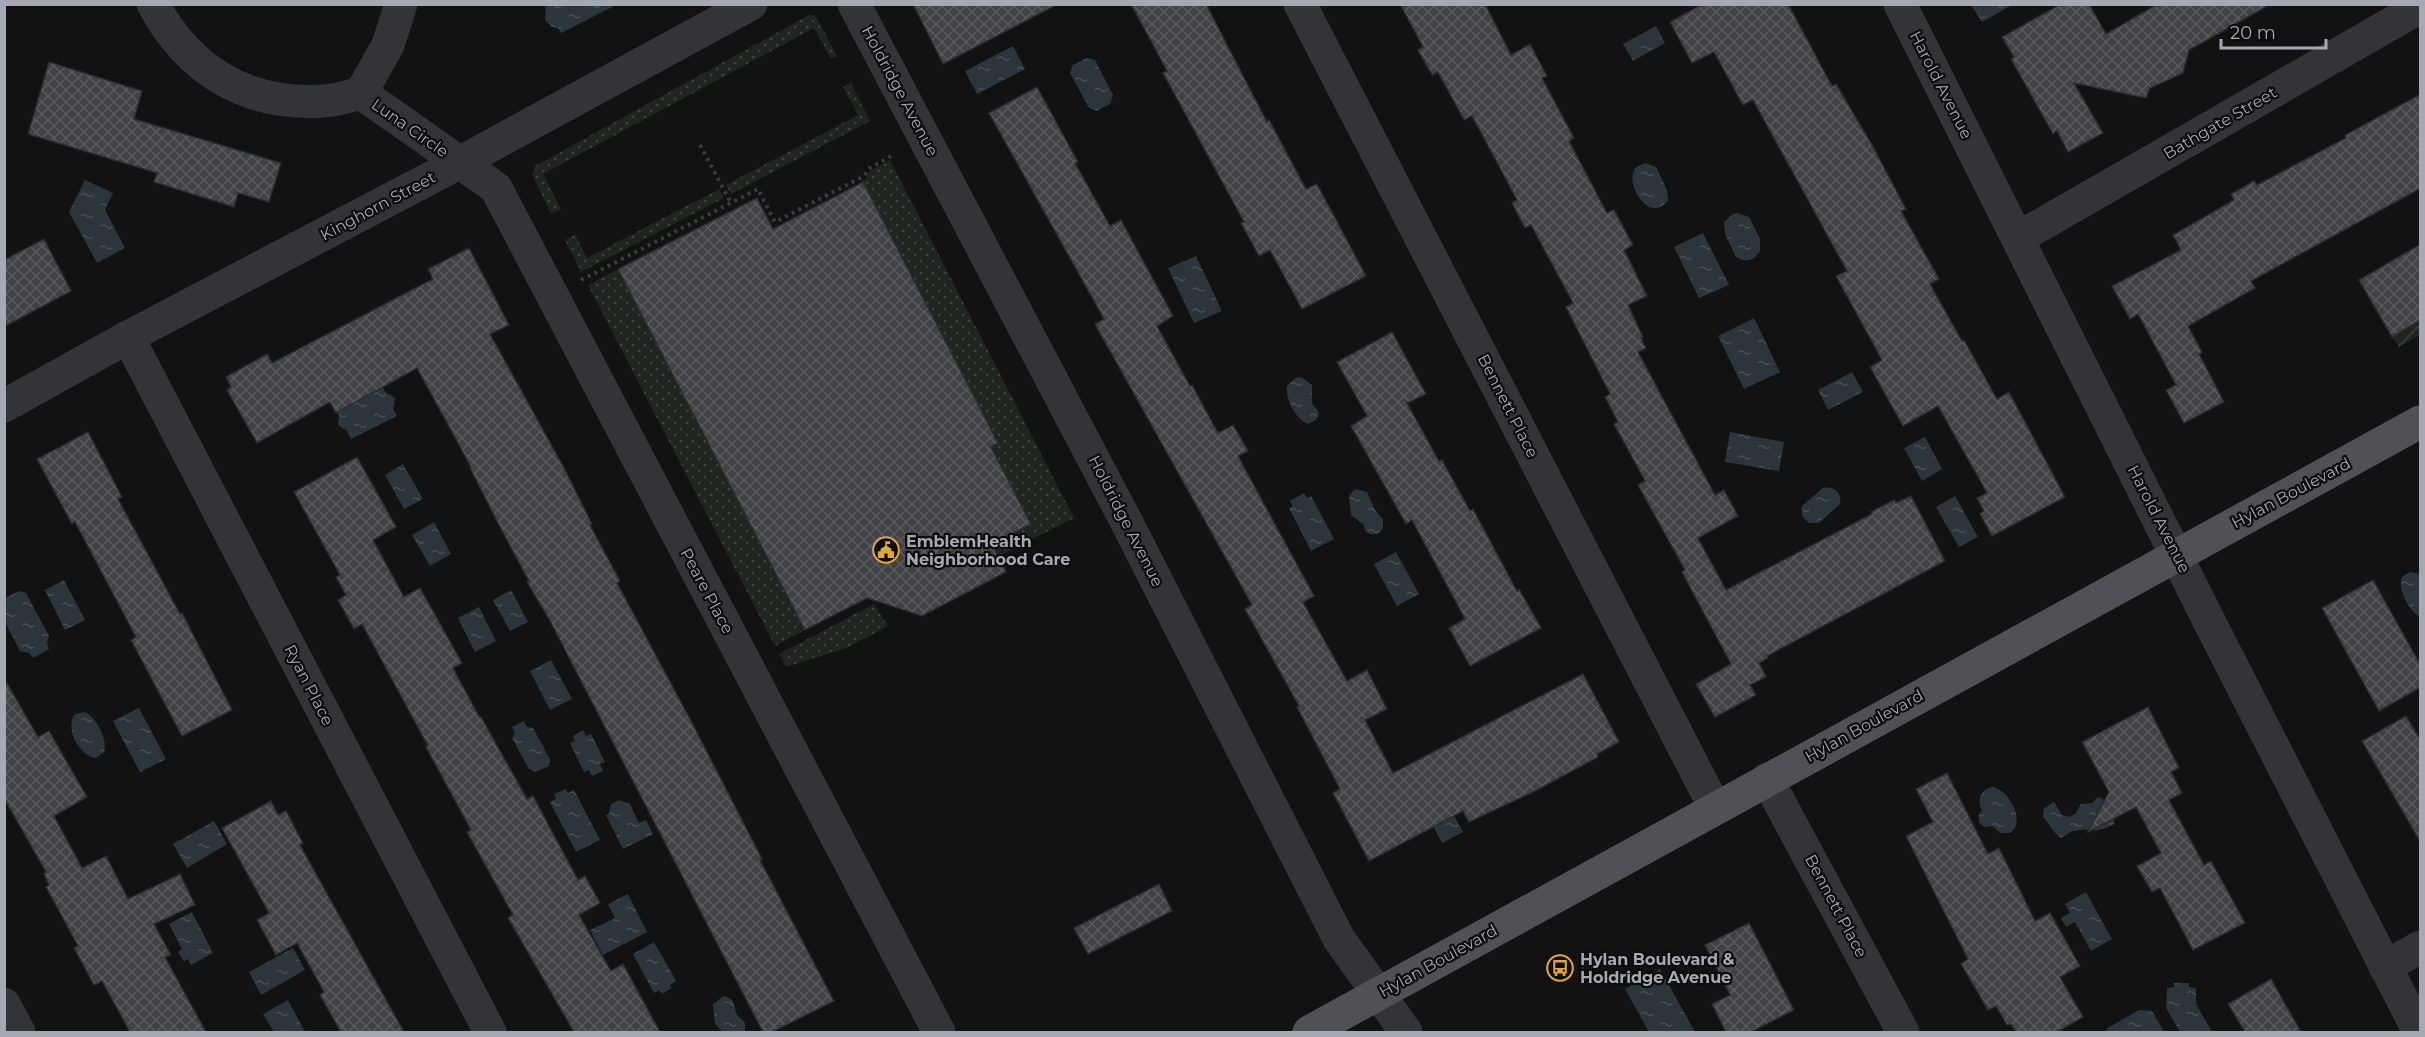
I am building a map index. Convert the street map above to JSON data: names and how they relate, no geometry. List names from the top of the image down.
{
  "streets": {
    "main road": ["Hylan Boulevard"],
    "street": [
      "Harold Avenue",
      "Holdridge Avenue",
      "Bathgate Street",
      "Luna Circle",
      "Kinghorn Street",
      "Bennett Place",
      "Peare Place",
      "Ryan Place"
    ]
  },
  "crossings": [
    ["Harold Avenue", "Bathgate Street"],
    ["Harold Avenue", "Hylan Boulevard"],
    ["Holdridge Avenue", "Hylan Boulevard"],
    ["Luna Circle", "Kinghorn Street"],
    ["Luna Circle", "Peare Place"],
    ["Kinghorn Street", "Peare Place"],
    ["Kinghorn Street", "Ryan Place"],
    ["Bennett Place", "Hylan Boulevard"]
  ],
  "places": {
    "public building": ["EmblemHealth Neighborhood Care"],
    "bus stop": ["Hylan Boulevard & Holdridge Avenue"]
  },
  "scale_bar": "20 m"
}
